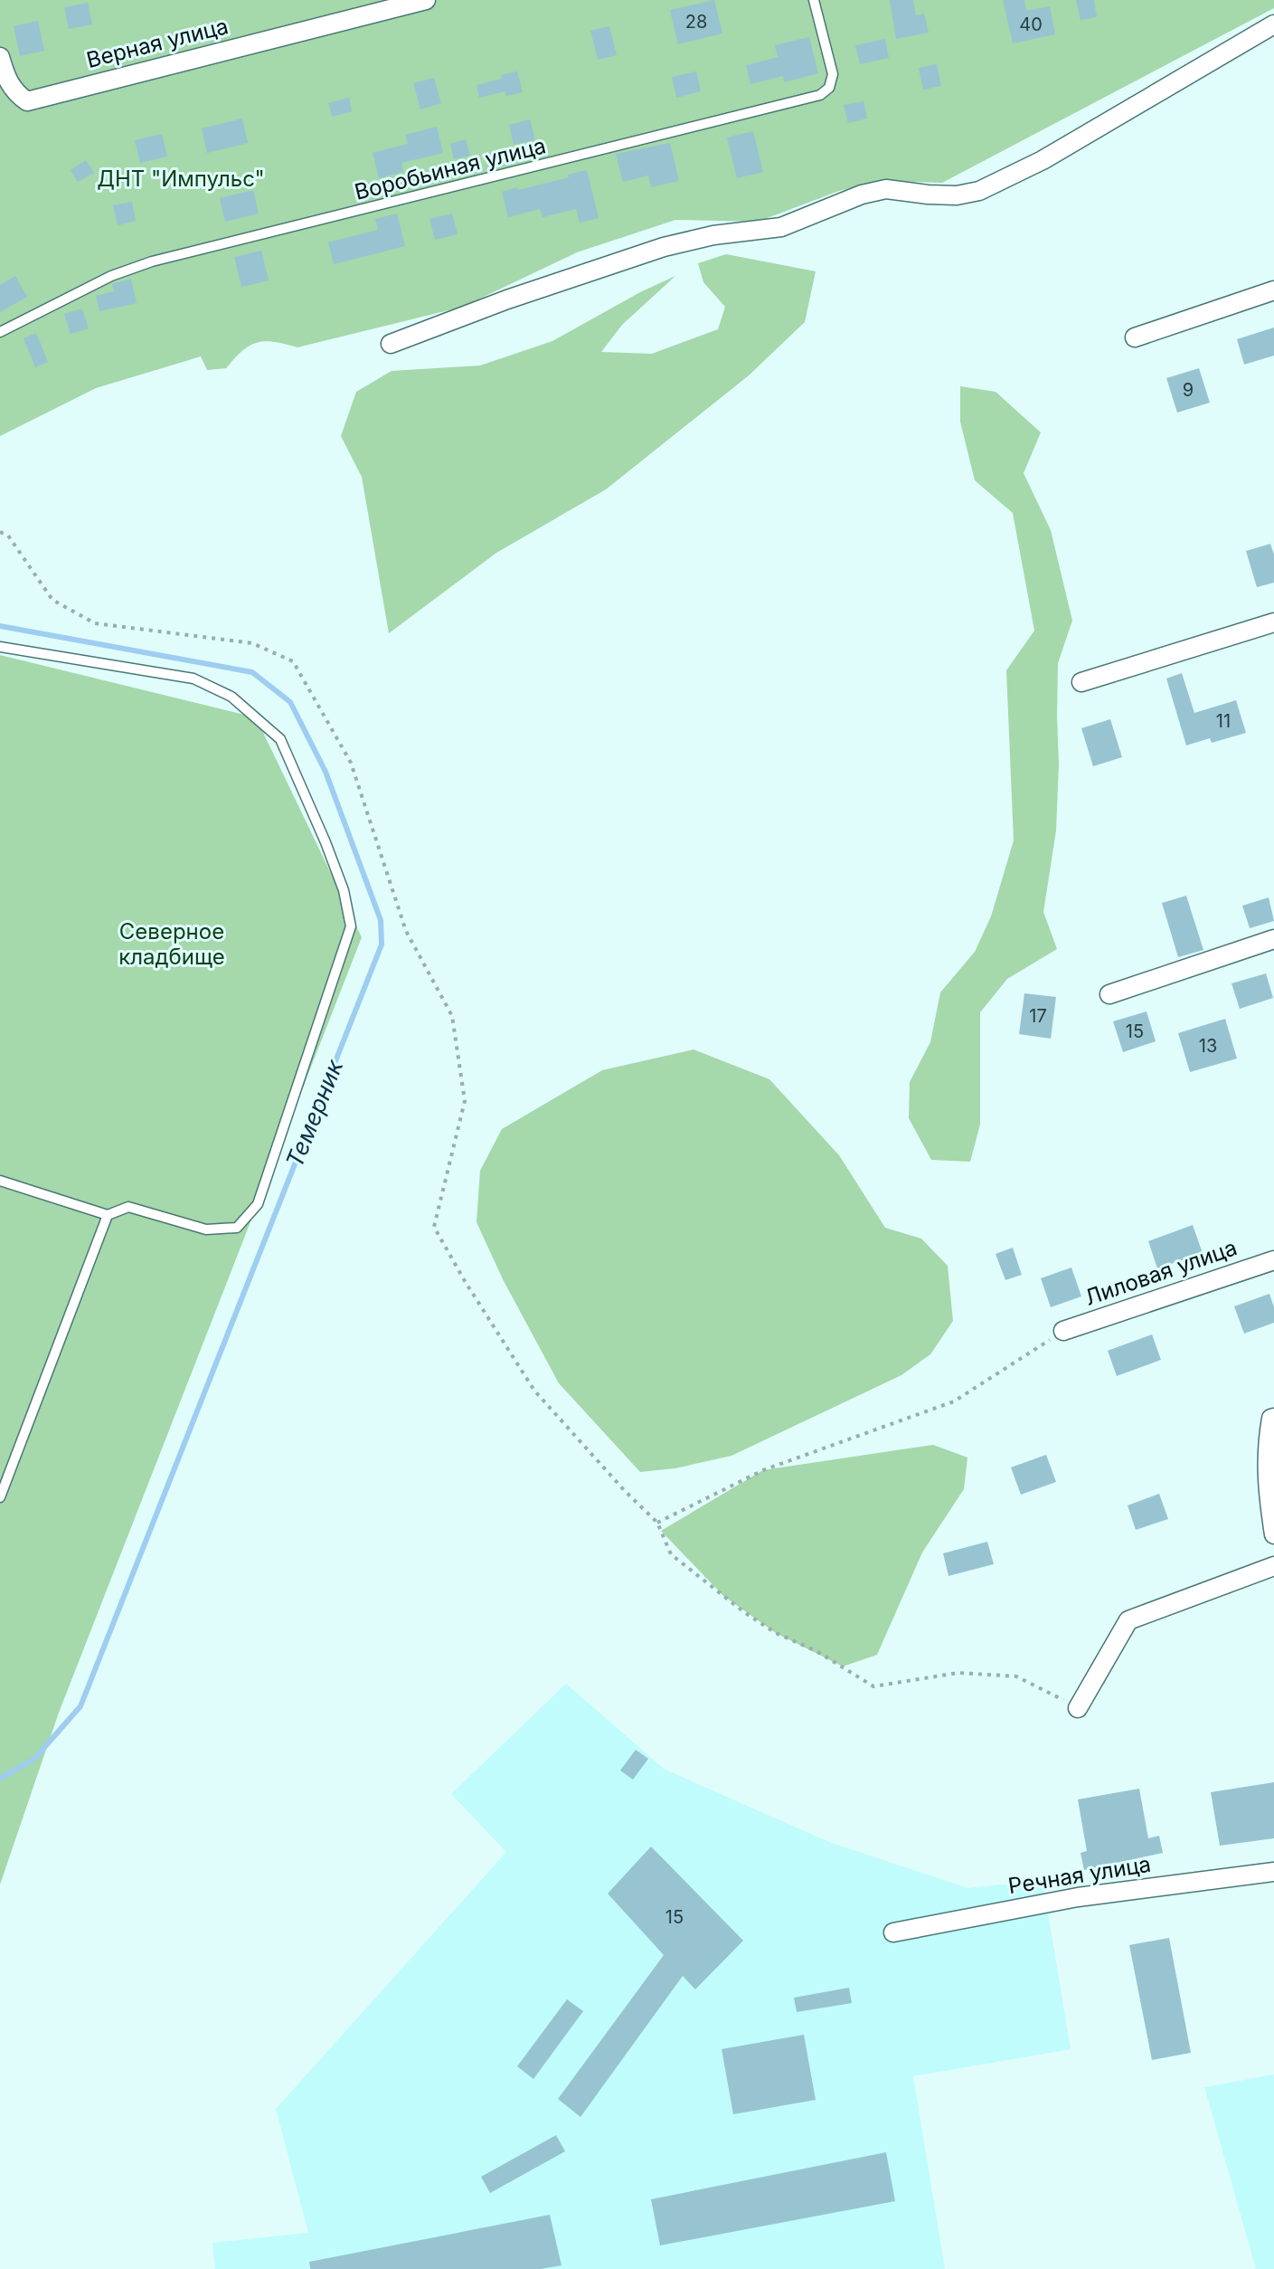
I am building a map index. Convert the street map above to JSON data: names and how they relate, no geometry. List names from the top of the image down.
{
  "streets": {
    "street": ["Верная улица", "Лиловая улица", "Речная улица"],
    "lane": ["Воробьиная улица"]
  },
  "water": ["Темерник"],
  "parks": ["ДНТ \"Импульс\"", "Северное кладбище"],
  "house_numbers": [
    "28",
    "40",
    "9",
    "11",
    "17",
    "15",
    "13",
    "15"
  ]
}
